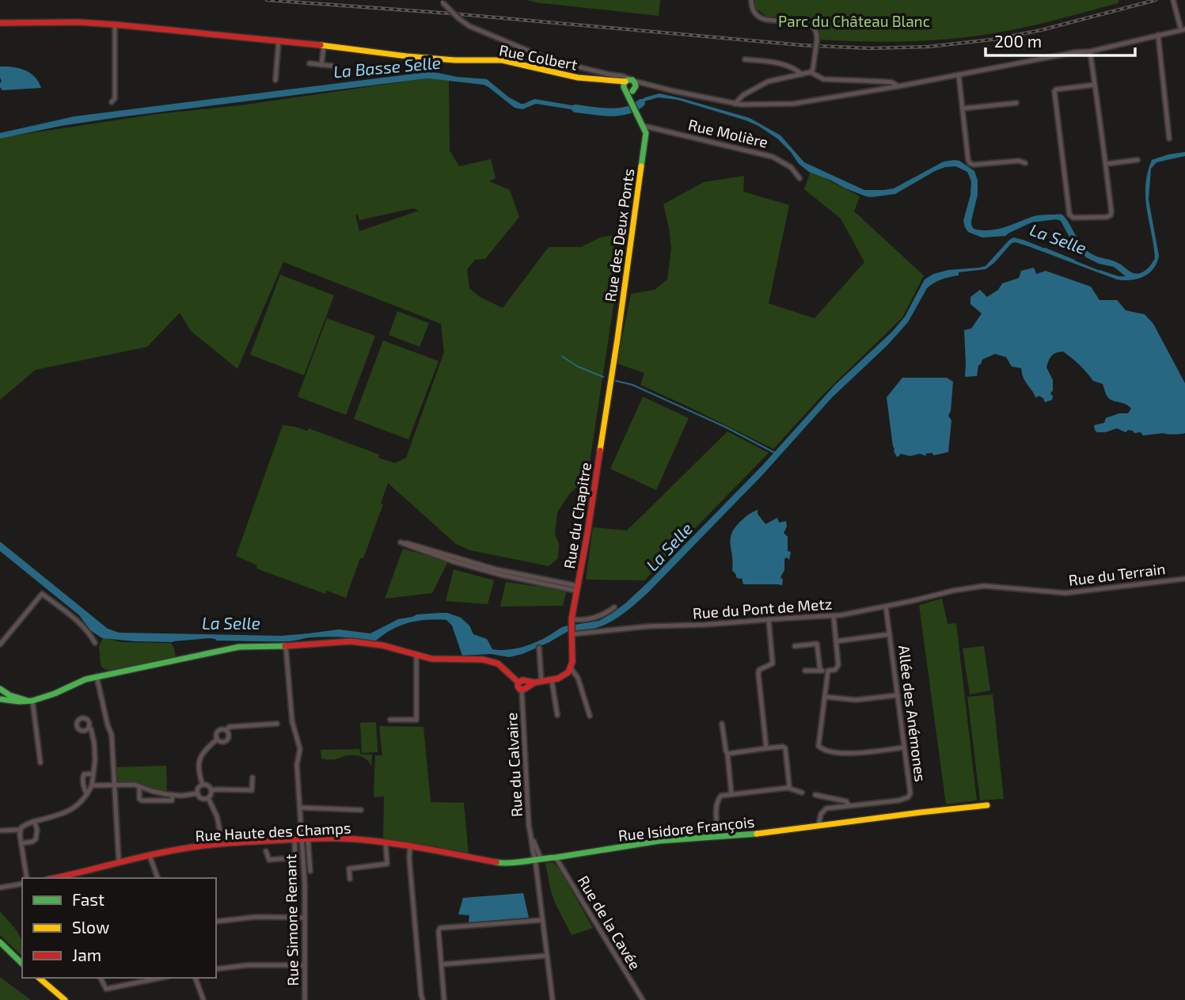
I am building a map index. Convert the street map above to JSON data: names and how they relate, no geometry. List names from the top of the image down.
{
  "streets": {
    "street": [
      "Rue Colbert",
      "Rue Molière",
      "Rue des Deux Ponts",
      "Rue du Chapitre",
      "Rue du Terrain",
      "Rue du Pont de Metz",
      "Allée des Anémones",
      "Rue du Calvaire",
      "Rue Isidore François",
      "Rue Haute des Champs",
      "Rue Simone Renant",
      "Rue de la Cavée"
    ]
  },
  "crossings": [
    ["Rue Colbert", "Rue des Deux Ponts"],
    ["Rue Molière", "Rue des Deux Ponts"],
    ["Rue des Deux Ponts", "Rue du Chapitre"],
    ["Rue du Chapitre", "Rue du Pont de Metz"],
    ["Rue du Terrain", "Rue du Pont de Metz"],
    ["Rue du Pont de Metz", "Allée des Anémones"],
    ["Allée des Anémones", "Rue Isidore François"],
    ["Rue du Calvaire", "Rue Isidore François"],
    ["Rue du Calvaire", "Rue Haute des Champs"],
    ["Rue Isidore François", "Rue Haute des Champs"],
    ["Rue Isidore François", "Rue de la Cavée"],
    ["Rue Haute des Champs", "Rue Simone Renant"]
  ],
  "water": ["La Basse Selle", "La Selle"],
  "parks": ["Parc du Château Blanc"],
  "legend": ["Fast", "Slow", "Jam"],
  "scale_bar": "200 m"
}
